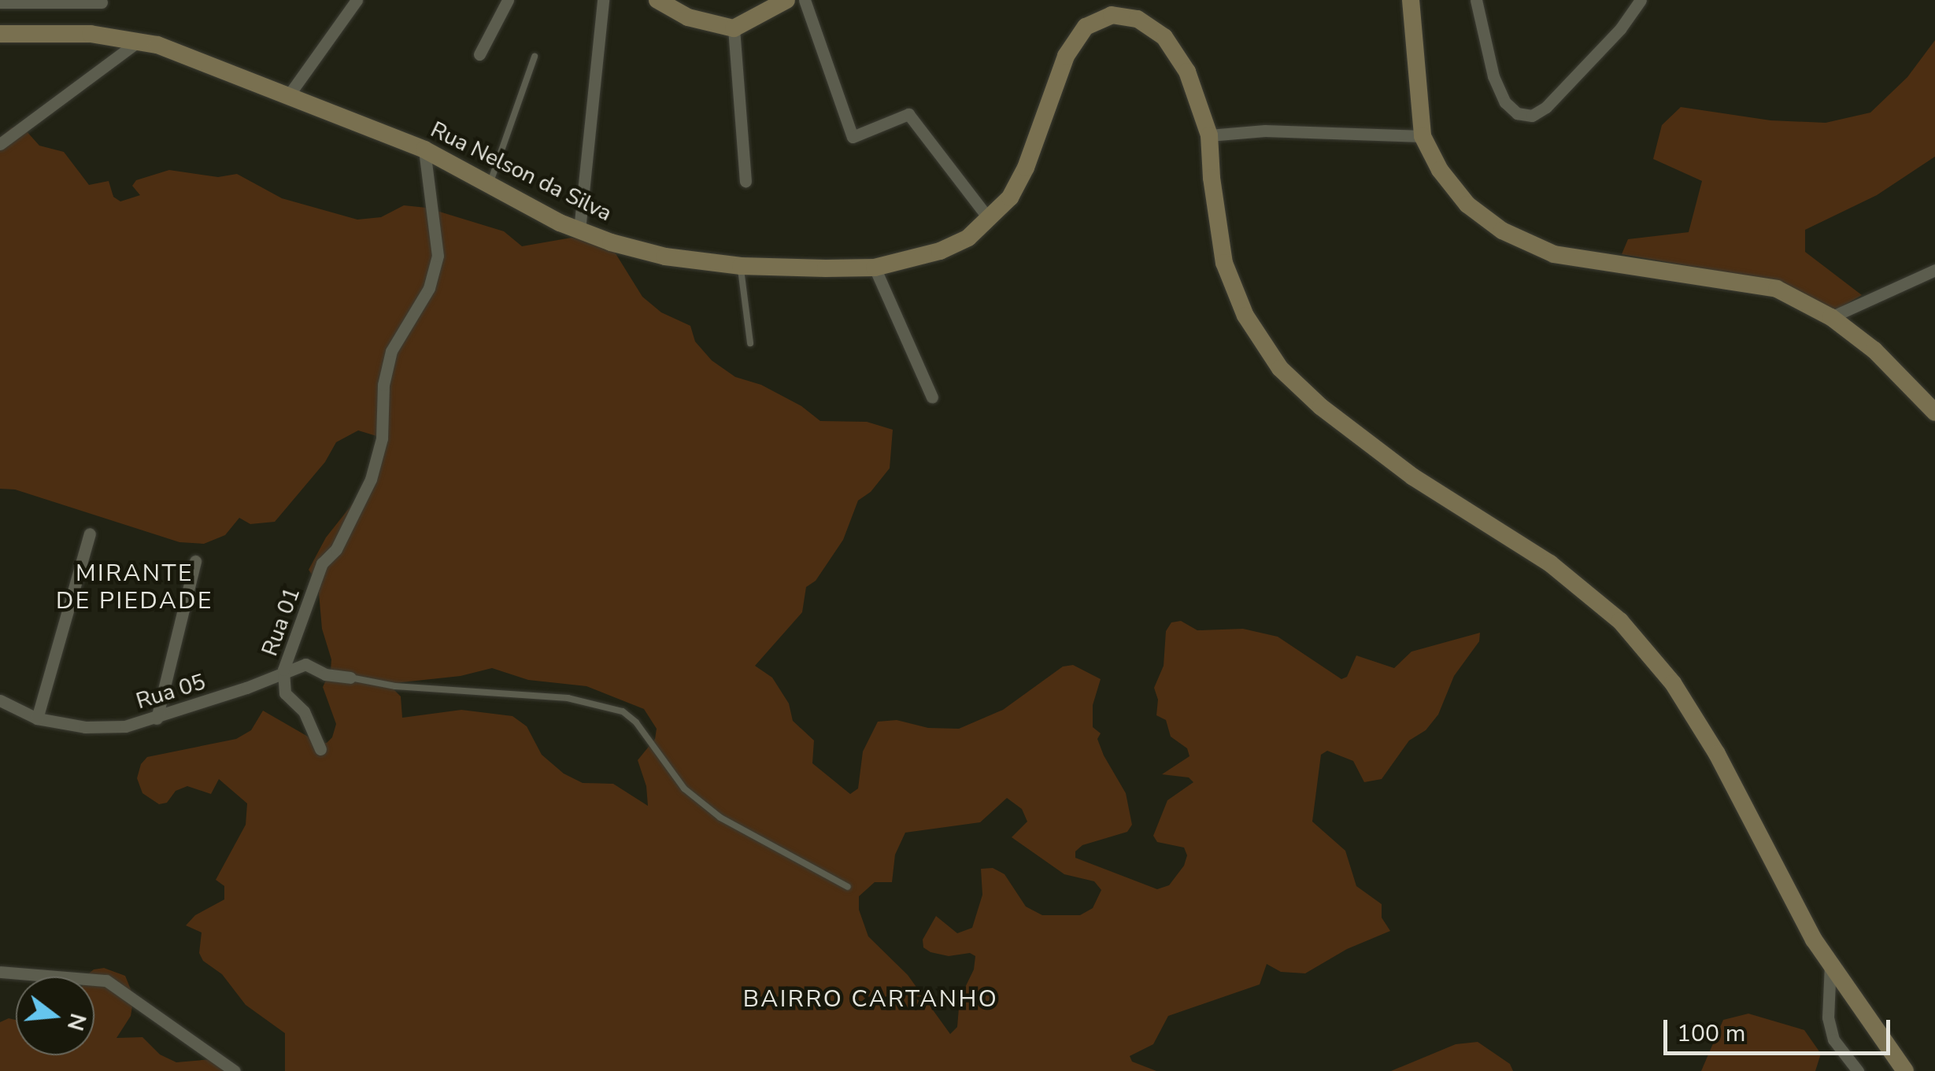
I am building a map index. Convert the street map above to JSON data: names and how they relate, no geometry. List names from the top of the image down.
{
  "streets": {
    "street": ["Rua Nelson da Silva", "Rua 01", "Rua 05"]
  },
  "crossings": [
    ["Rua Nelson da Silva", "Rua 01"],
    ["Rua 01", "Rua 05"]
  ],
  "districts": ["MIRANTE DE PIEDADE", "BAIRRO CARTANHO"],
  "scale_bar": "100 m",
  "north": "right"
}
